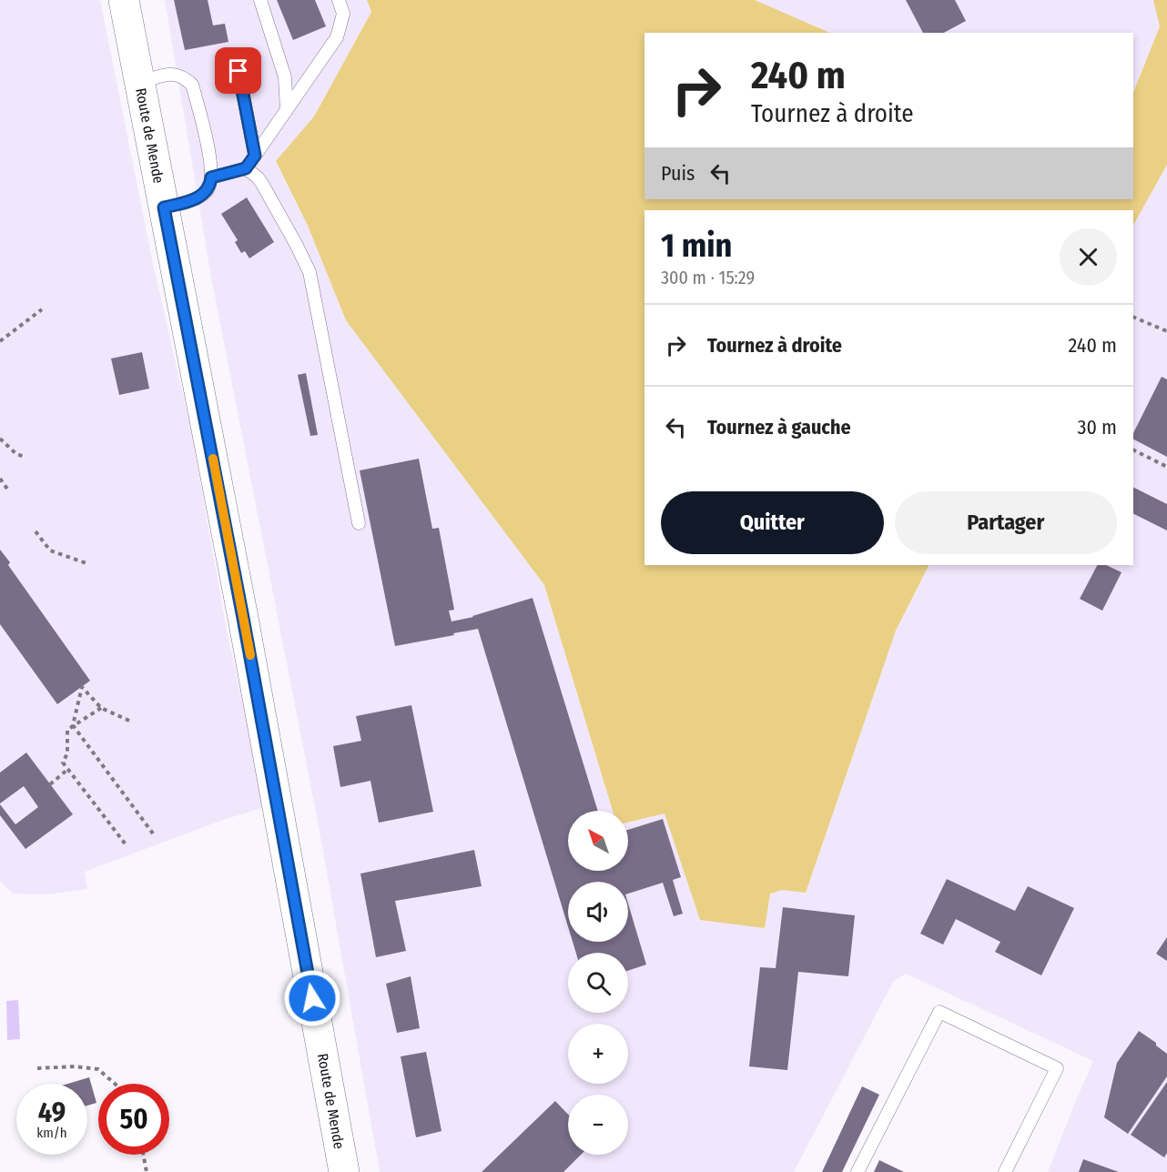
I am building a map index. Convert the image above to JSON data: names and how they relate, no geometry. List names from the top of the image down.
{
  "streets": {
    "main road": ["Route de Mende"]
  },
  "north": "top left",
  "page": {
    "turn": ["240 m", "Tournez à droite"],
    "then": "Puis",
    "heading": ["1 min", "300 m · 15:29"],
    "list": [
      {
        "name": "Tournez à droite",
        "value": "240 m"
      },
      {
        "name": "Tournez à gauche",
        "value": "30 m"
      }
    ],
    "buttons": ["Quitter", "Partager"],
    "map_buttons": ["+", "−"],
    "speed": "49 km/h",
    "limit": "50"
  }
}
